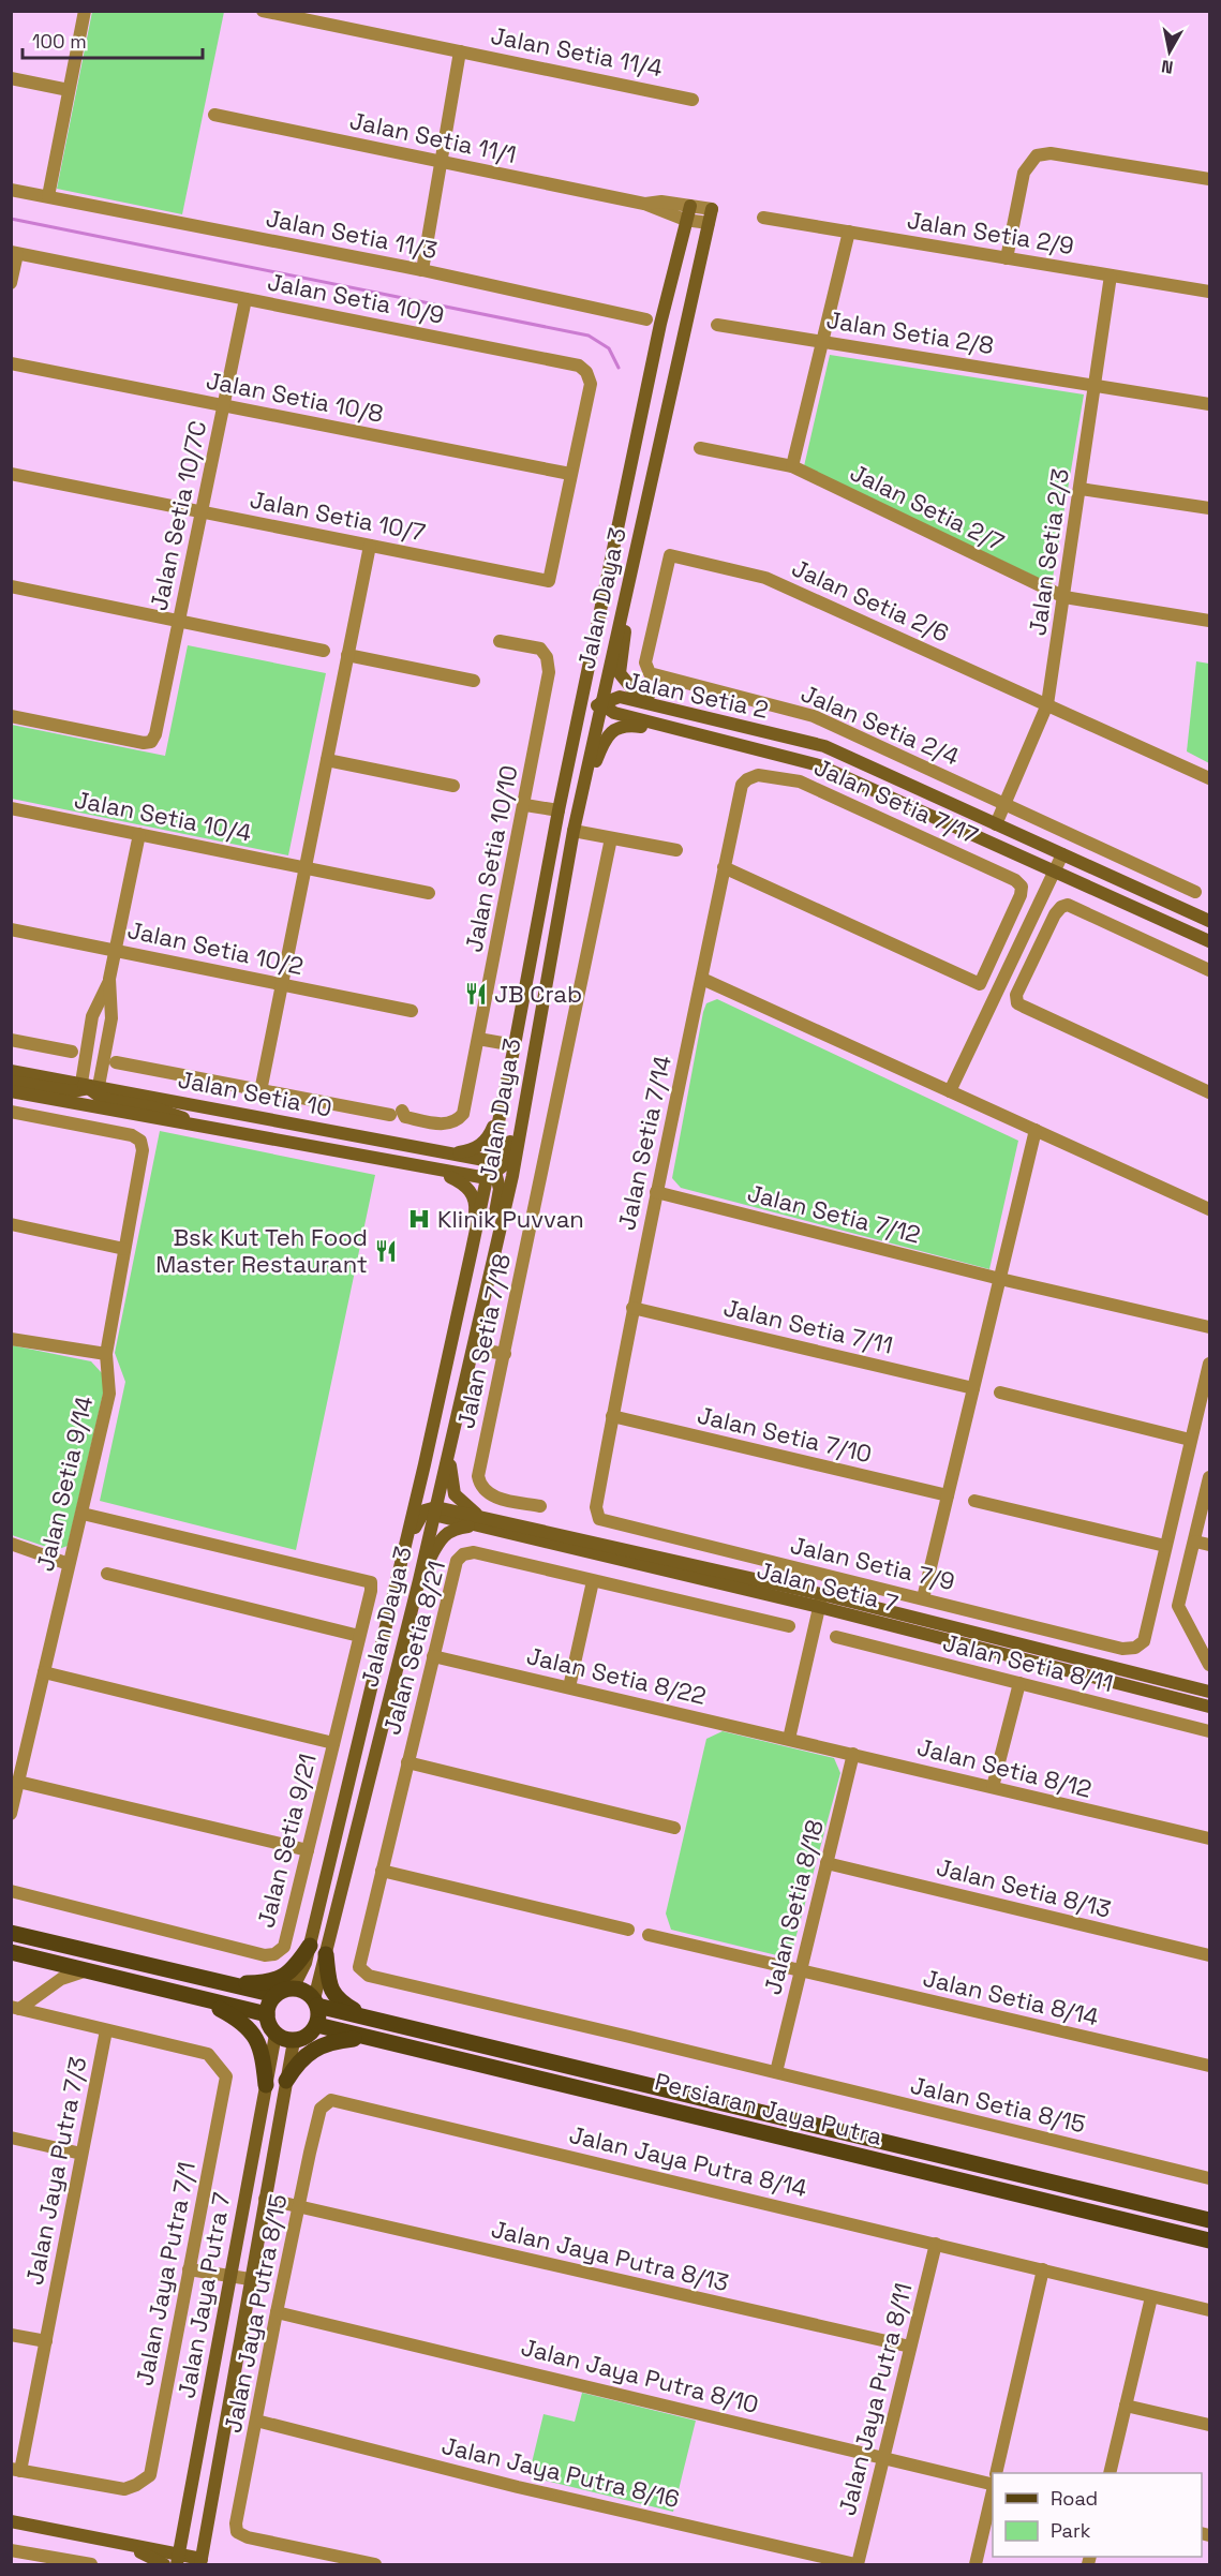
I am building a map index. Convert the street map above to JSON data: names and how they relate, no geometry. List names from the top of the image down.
{
  "streets": {
    "main road": ["Persiaran Jaya Putra"],
    "street": [
      "Jalan Setia 11/4",
      "Jalan Setia 11/1",
      "Jalan Setia 2/9",
      "Jalan Setia 11/3",
      "Jalan Setia 10/9",
      "Jalan Setia 2/8",
      "Jalan Setia 10/8",
      "Jalan Setia 2/7",
      "Jalan Setia 10/7C",
      "Jalan Setia 10/7",
      "Jalan Setia 2/3",
      "Jalan Daya 3",
      "Jalan Setia 2/6",
      "Jalan Setia 2",
      "Jalan Setia 2/4",
      "Jalan Setia 7/17",
      "Jalan Setia 10/4",
      "Jalan Setia 10/10",
      "Jalan Setia 10/2",
      "Jalan Setia 10",
      "Jalan Setia 7/14",
      "Jalan Setia 7/12",
      "Jalan Setia 7/11",
      "Jalan Setia 7/18",
      "Jalan Setia 7/10",
      "Jalan Setia 9/14",
      "Jalan Setia 7/9",
      "Jalan Setia 7",
      "Jalan Setia 8/21",
      "Jalan Setia 8/11",
      "Jalan Setia 8/22",
      "Jalan Setia 8/12",
      "Jalan Setia 9/21",
      "Jalan Setia 8/13",
      "Jalan Setia 8/18",
      "Jalan Setia 8/14",
      "Jalan Setia 8/15",
      "Jalan Jaya Putra 8/14",
      "Jalan Jaya Putra 7/3",
      "Jalan Jaya Putra 8/13",
      "Jalan Jaya Putra 7/1",
      "Jalan Jaya Putra 7",
      "Jalan Jaya Putra 8/15",
      "Jalan Jaya Putra 8/10",
      "Jalan Jaya Putra 8/11",
      "Jalan Jaya Putra 8/16"
    ]
  },
  "crossings": [
    ["Jalan Setia 11/1", "Jalan Daya 3"],
    ["Jalan Setia 2/9", "Jalan Setia 2/3"],
    ["Jalan Setia 10/9", "Jalan Setia 10/8"],
    ["Jalan Setia 10/9", "Jalan Setia 10/7C"],
    ["Jalan Setia 10/9", "Jalan Setia 10/7"],
    ["Jalan Setia 2/8", "Jalan Setia 2/3"],
    ["Jalan Setia 10/8", "Jalan Setia 10/7C"],
    ["Jalan Setia 10/8", "Jalan Setia 10/7"],
    ["Jalan Setia 2/7", "Jalan Setia 2/3"],
    ["Jalan Setia 10/7C", "Jalan Setia 10/7"],
    ["Jalan Setia 2/3", "Jalan Setia 2/6"],
    ["Jalan Setia 2/3", "Jalan Setia 2"],
    ["Jalan Setia 2/3", "Jalan Setia 2/4"],
    ["Jalan Daya 3", "Jalan Setia 2"],
    ["Jalan Daya 3", "Jalan Setia 10"],
    ["Jalan Daya 3", "Jalan Setia 7"],
    ["Jalan Daya 3", "Persiaran Jaya Putra"],
    ["Jalan Daya 3", "Jalan Jaya Putra 7"],
    ["Jalan Setia 2/6", "Jalan Setia 2/4"],
    ["Jalan Setia 7/17", "Jalan Setia 7/14"],
    ["Jalan Setia 7/14", "Jalan Setia 7/12"],
    ["Jalan Setia 7/14", "Jalan Setia 7/11"],
    ["Jalan Setia 7/14", "Jalan Setia 7/10"],
    ["Jalan Setia 7/14", "Jalan Setia 7/9"],
    ["Jalan Setia 9/14", "Jalan Setia 9/21"],
    ["Jalan Setia 8/21", "Jalan Setia 8/22"],
    ["Jalan Setia 8/21", "Jalan Setia 8/15"],
    ["Jalan Setia 8/22", "Jalan Setia 8/12"],
    ["Jalan Setia 8/12", "Jalan Setia 8/18"],
    ["Jalan Setia 8/13", "Jalan Setia 8/18"],
    ["Jalan Setia 8/18", "Jalan Setia 8/14"],
    ["Jalan Setia 8/18", "Jalan Setia 8/15"],
    ["Persiaran Jaya Putra", "Jalan Jaya Putra 7"],
    ["Jalan Jaya Putra 8/14", "Jalan Jaya Putra 8/15"],
    ["Jalan Jaya Putra 8/14", "Jalan Jaya Putra 8/11"],
    ["Jalan Jaya Putra 7/3", "Jalan Jaya Putra 7/1"],
    ["Jalan Jaya Putra 8/13", "Jalan Jaya Putra 8/15"],
    ["Jalan Jaya Putra 8/13", "Jalan Jaya Putra 8/11"],
    ["Jalan Jaya Putra 8/15", "Jalan Jaya Putra 8/10"],
    ["Jalan Jaya Putra 8/15", "Jalan Jaya Putra 8/16"],
    ["Jalan Jaya Putra 8/10", "Jalan Jaya Putra 8/11"],
    ["Jalan Jaya Putra 8/11", "Jalan Jaya Putra 8/16"]
  ],
  "places": {
    "restaurant": ["JB Crab", "Bsk Kut Teh Food Master Restaurant"],
    "hospital": ["Klinik Puvvan"]
  },
  "legend": ["Road", "Park"],
  "scale_bar": "100 m",
  "north": "bottom"
}
